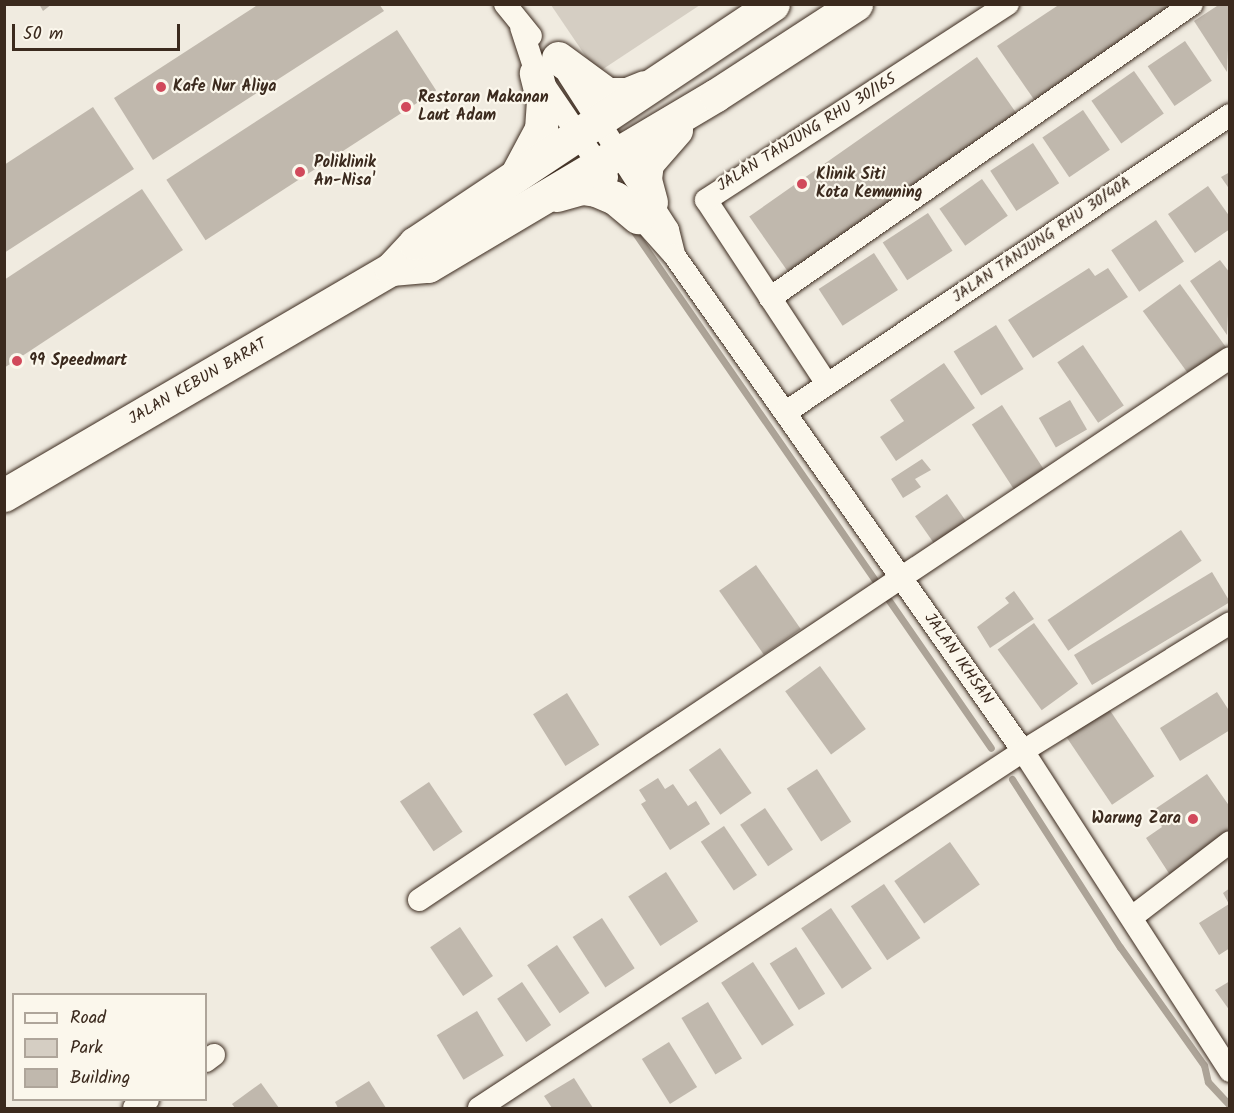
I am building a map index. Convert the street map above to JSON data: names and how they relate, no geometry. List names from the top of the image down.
{
  "streets": {
    "main road": ["JALAN KEBUN BARAT"],
    "street": ["JALAN TANJUNG RHU 30/165", "JALAN TANJUNG RHU 30/40A", "JALAN IKHSAN"]
  },
  "crossings": [
    ["JALAN TANJUNG RHU 30/165", "JALAN TANJUNG RHU 30/40A"],
    ["JALAN TANJUNG RHU 30/40A", "JALAN IKHSAN"],
    ["JALAN KEBUN BARAT", "JALAN IKHSAN"]
  ],
  "places": [
    "Kafe Nur Aliya",
    "Restoran Makanan Laut Adam",
    "Poliklinik An-Nisa'",
    "Klinik Siti Kota Kemuning",
    "99 Speedmart",
    "Warung Zara"
  ],
  "legend": ["Road", "Park", "Building"],
  "scale_bar": "50 m"
}
